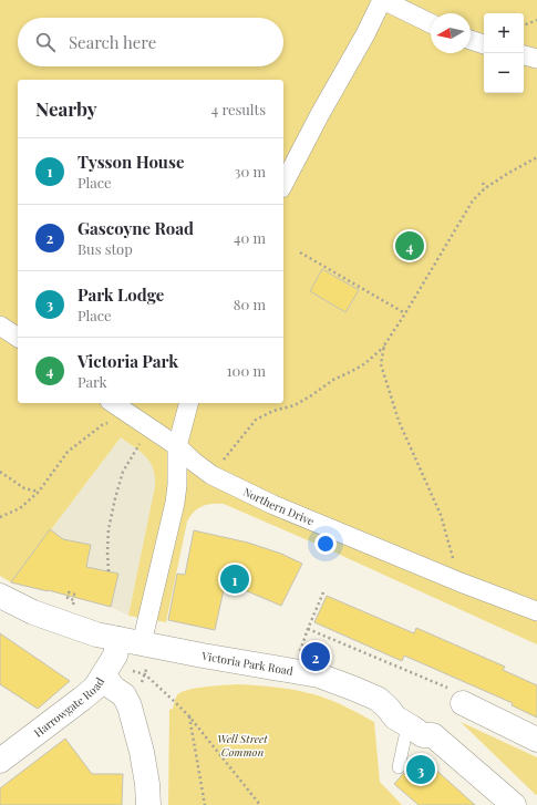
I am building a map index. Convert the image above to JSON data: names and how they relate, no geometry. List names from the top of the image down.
{
  "streets": {
    "main road": ["Victoria Park Road", "Harrowgate Road"],
    "street": ["Northern Drive"]
  },
  "crossings": [
    ["Victoria Park Road", "Harrowgate Road"]
  ],
  "parks": ["Well Street Common"],
  "north": "left",
  "page": {
    "map_buttons": ["+", "−"],
    "search": "Search here",
    "heading": ["Nearby", "4 results"],
    "list": [
      {
        "mark": "1",
        "name": "Tysson House",
        "note": "Place",
        "value": "30 m"
      },
      {
        "mark": "2",
        "name": "Gascoyne Road",
        "note": "Bus stop",
        "value": "40 m"
      },
      {
        "mark": "3",
        "name": "Park Lodge",
        "note": "Place",
        "value": "80 m"
      },
      {
        "mark": "4",
        "name": "Victoria Park",
        "note": "Park",
        "value": "100 m"
      }
    ],
    "pins": [
      "4",
      "1",
      "2",
      "3"
    ]
  }
}
